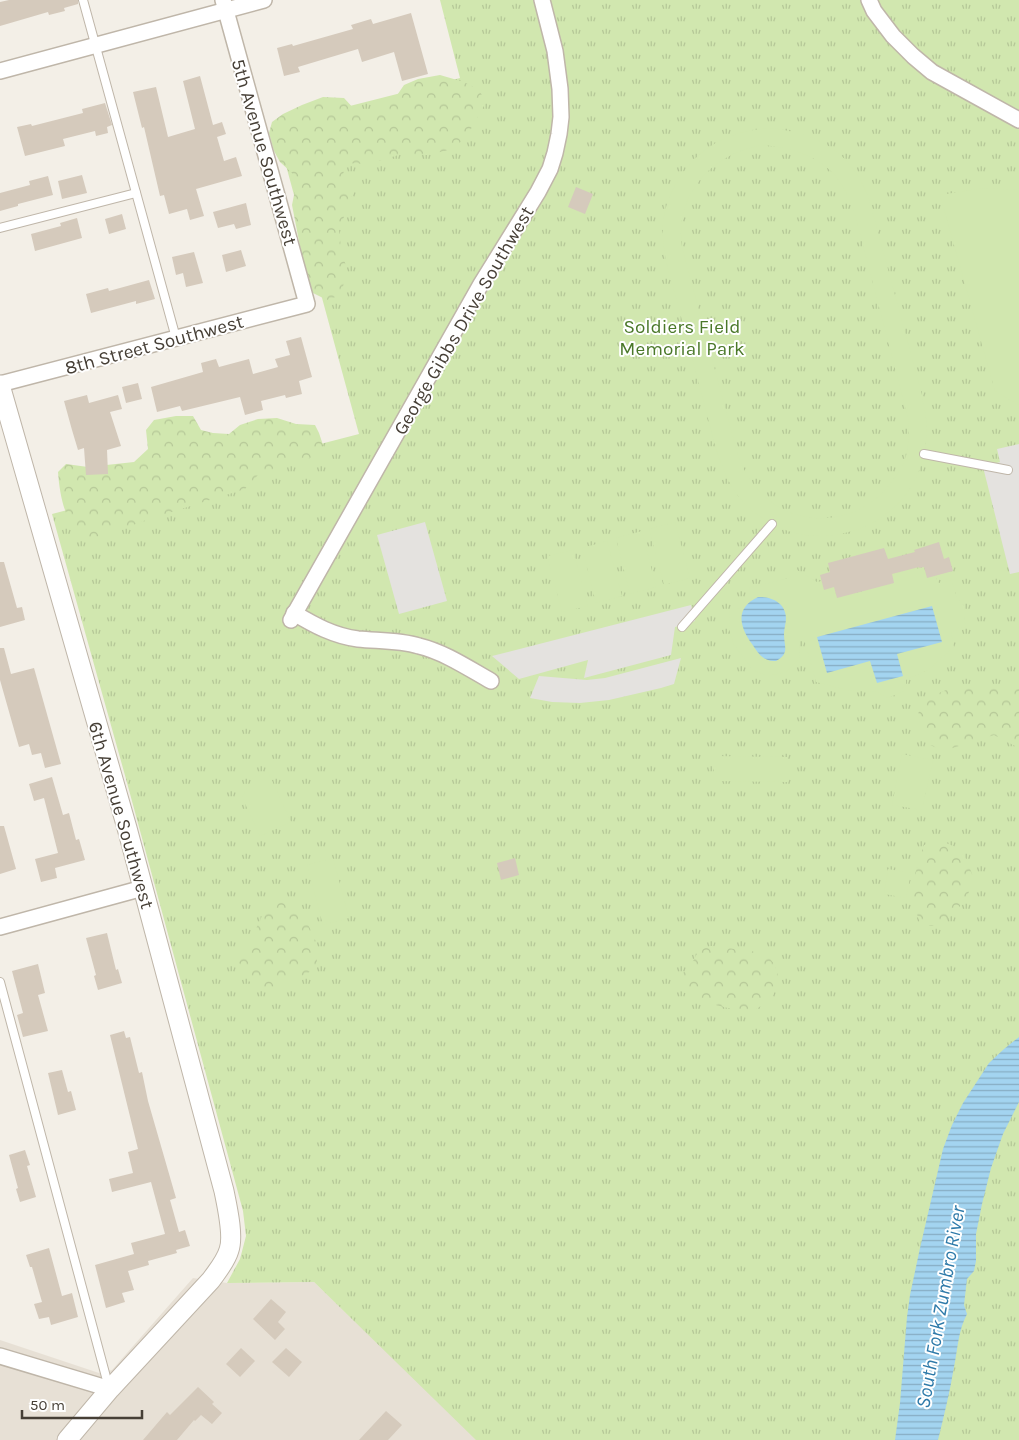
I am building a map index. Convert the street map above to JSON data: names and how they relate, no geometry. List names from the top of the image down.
{
  "streets": {
    "street": [
      "5th Avenue Southwest",
      "George Gibbs Drive Southwest",
      "8th Street Southwest",
      "6th Avenue Southwest"
    ]
  },
  "crossings": [
    ["5th Avenue Southwest", "8th Street Southwest"],
    ["8th Street Southwest", "6th Avenue Southwest"]
  ],
  "water": ["South Fork Zumbro River"],
  "parks": ["Soldiers Field Memorial Park"],
  "scale_bar": "50 m"
}
